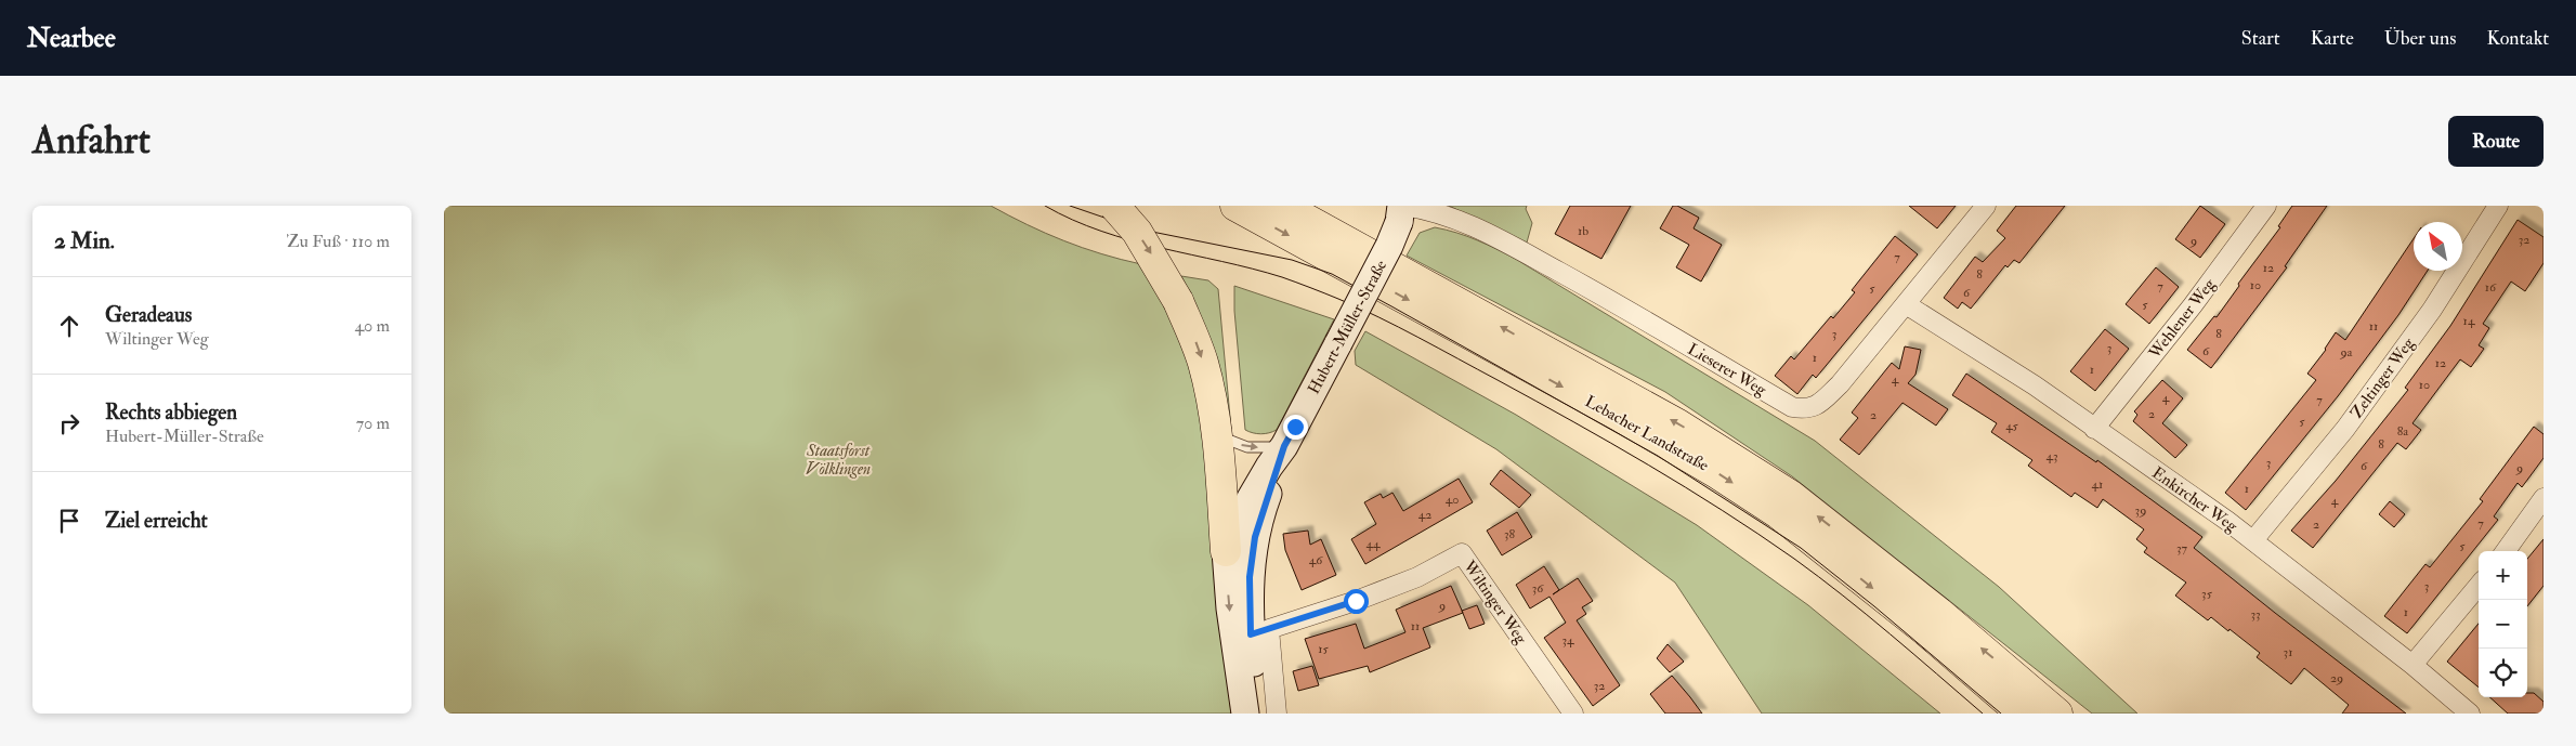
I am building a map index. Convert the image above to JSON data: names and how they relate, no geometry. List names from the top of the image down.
{
  "streets": {
    "highway": ["Lebacher Landstraße"],
    "main road": ["Hubert-Müller-Straße"],
    "street": [
      "Wehlener Weg",
      "Lieserer Weg",
      "Zeltinger Weg",
      "Enkircher Weg",
      "Wiltinger Weg"
    ]
  },
  "crossings": [
    ["Wehlener Weg", "Enkircher Weg"],
    ["Hubert-Müller-Straße", "Lieserer Weg"],
    ["Hubert-Müller-Straße", "Wiltinger Weg"],
    ["Lieserer Weg", "Enkircher Weg"],
    ["Zeltinger Weg", "Enkircher Weg"]
  ],
  "parks": ["Staatsforst Völklingen"],
  "house_numbers": [
    "1b",
    "32",
    "9",
    "7",
    "12",
    "8",
    "10",
    "7",
    "16",
    "5",
    "6",
    "5",
    "14",
    "11",
    "3",
    "8",
    "3",
    "6",
    "9a",
    "1",
    "12",
    "1",
    "4",
    "10",
    "4",
    "7",
    "2",
    "2",
    "5",
    "45",
    "8a",
    "8",
    "43",
    "3",
    "6",
    "9",
    "41",
    "1",
    "40",
    "4",
    "39",
    "42",
    "7",
    "2",
    "38",
    "44",
    "5",
    "37",
    "46",
    "3",
    "36",
    "35",
    "9",
    "1",
    "33",
    "11",
    "34",
    "15",
    "31",
    "29",
    "32"
  ],
  "north": "top left",
  "page": {
    "header": "Nearbee",
    "nav": [
      "Start",
      "Karte",
      "Über uns",
      "Kontakt"
    ],
    "buttons": "Route",
    "title": "Anfahrt",
    "heading": ["2 Min.", "Zu Fuß · 110 m"],
    "list": [
      ["Geradeaus", "Wiltinger Weg", "40 m"],
      ["Rechts abbiegen", "Hubert-Müller-Straße", "70 m"],
      "Ziel erreicht"
    ],
    "map_buttons": ["+", "−"]
  }
}
